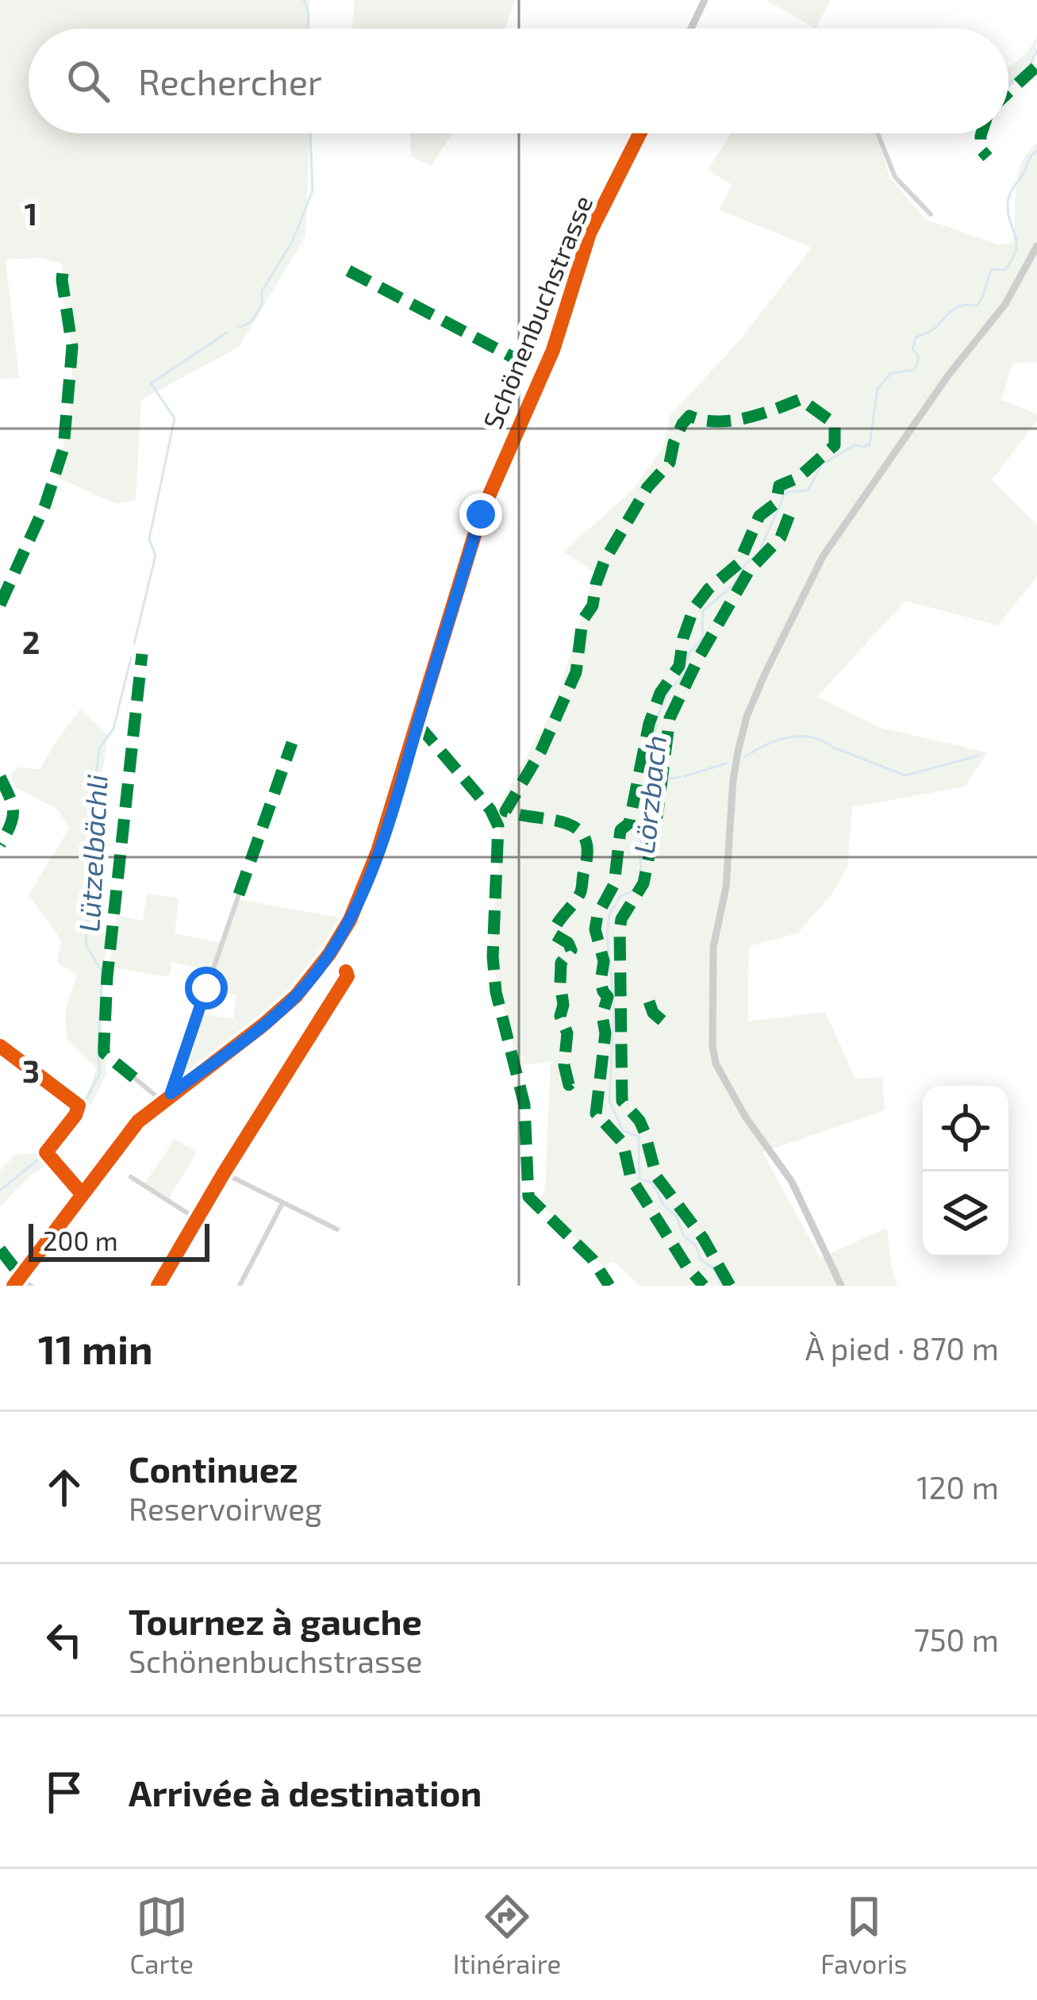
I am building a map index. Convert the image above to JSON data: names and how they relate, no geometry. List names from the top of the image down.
{
  "streets": {
    "street": ["Schönenbuchstrasse"]
  },
  "water": ["Lörzbach", "Lützelbächli"],
  "scale_bar": "200 m",
  "page": {
    "search": "Rechercher",
    "scale": "200 m",
    "heading": ["11 min", "À pied · 870 m"],
    "list": [
      ["Continuez", "Reservoirweg", "120 m"],
      ["Tournez à gauche", "Schönenbuchstrasse", "750 m"],
      "Arrivée à destination"
    ],
    "nav": ["Carte", "Itinéraire", "Favoris"]
  },
  "grid": {
    "rows": ["1", "2", "3"]
  }
}
